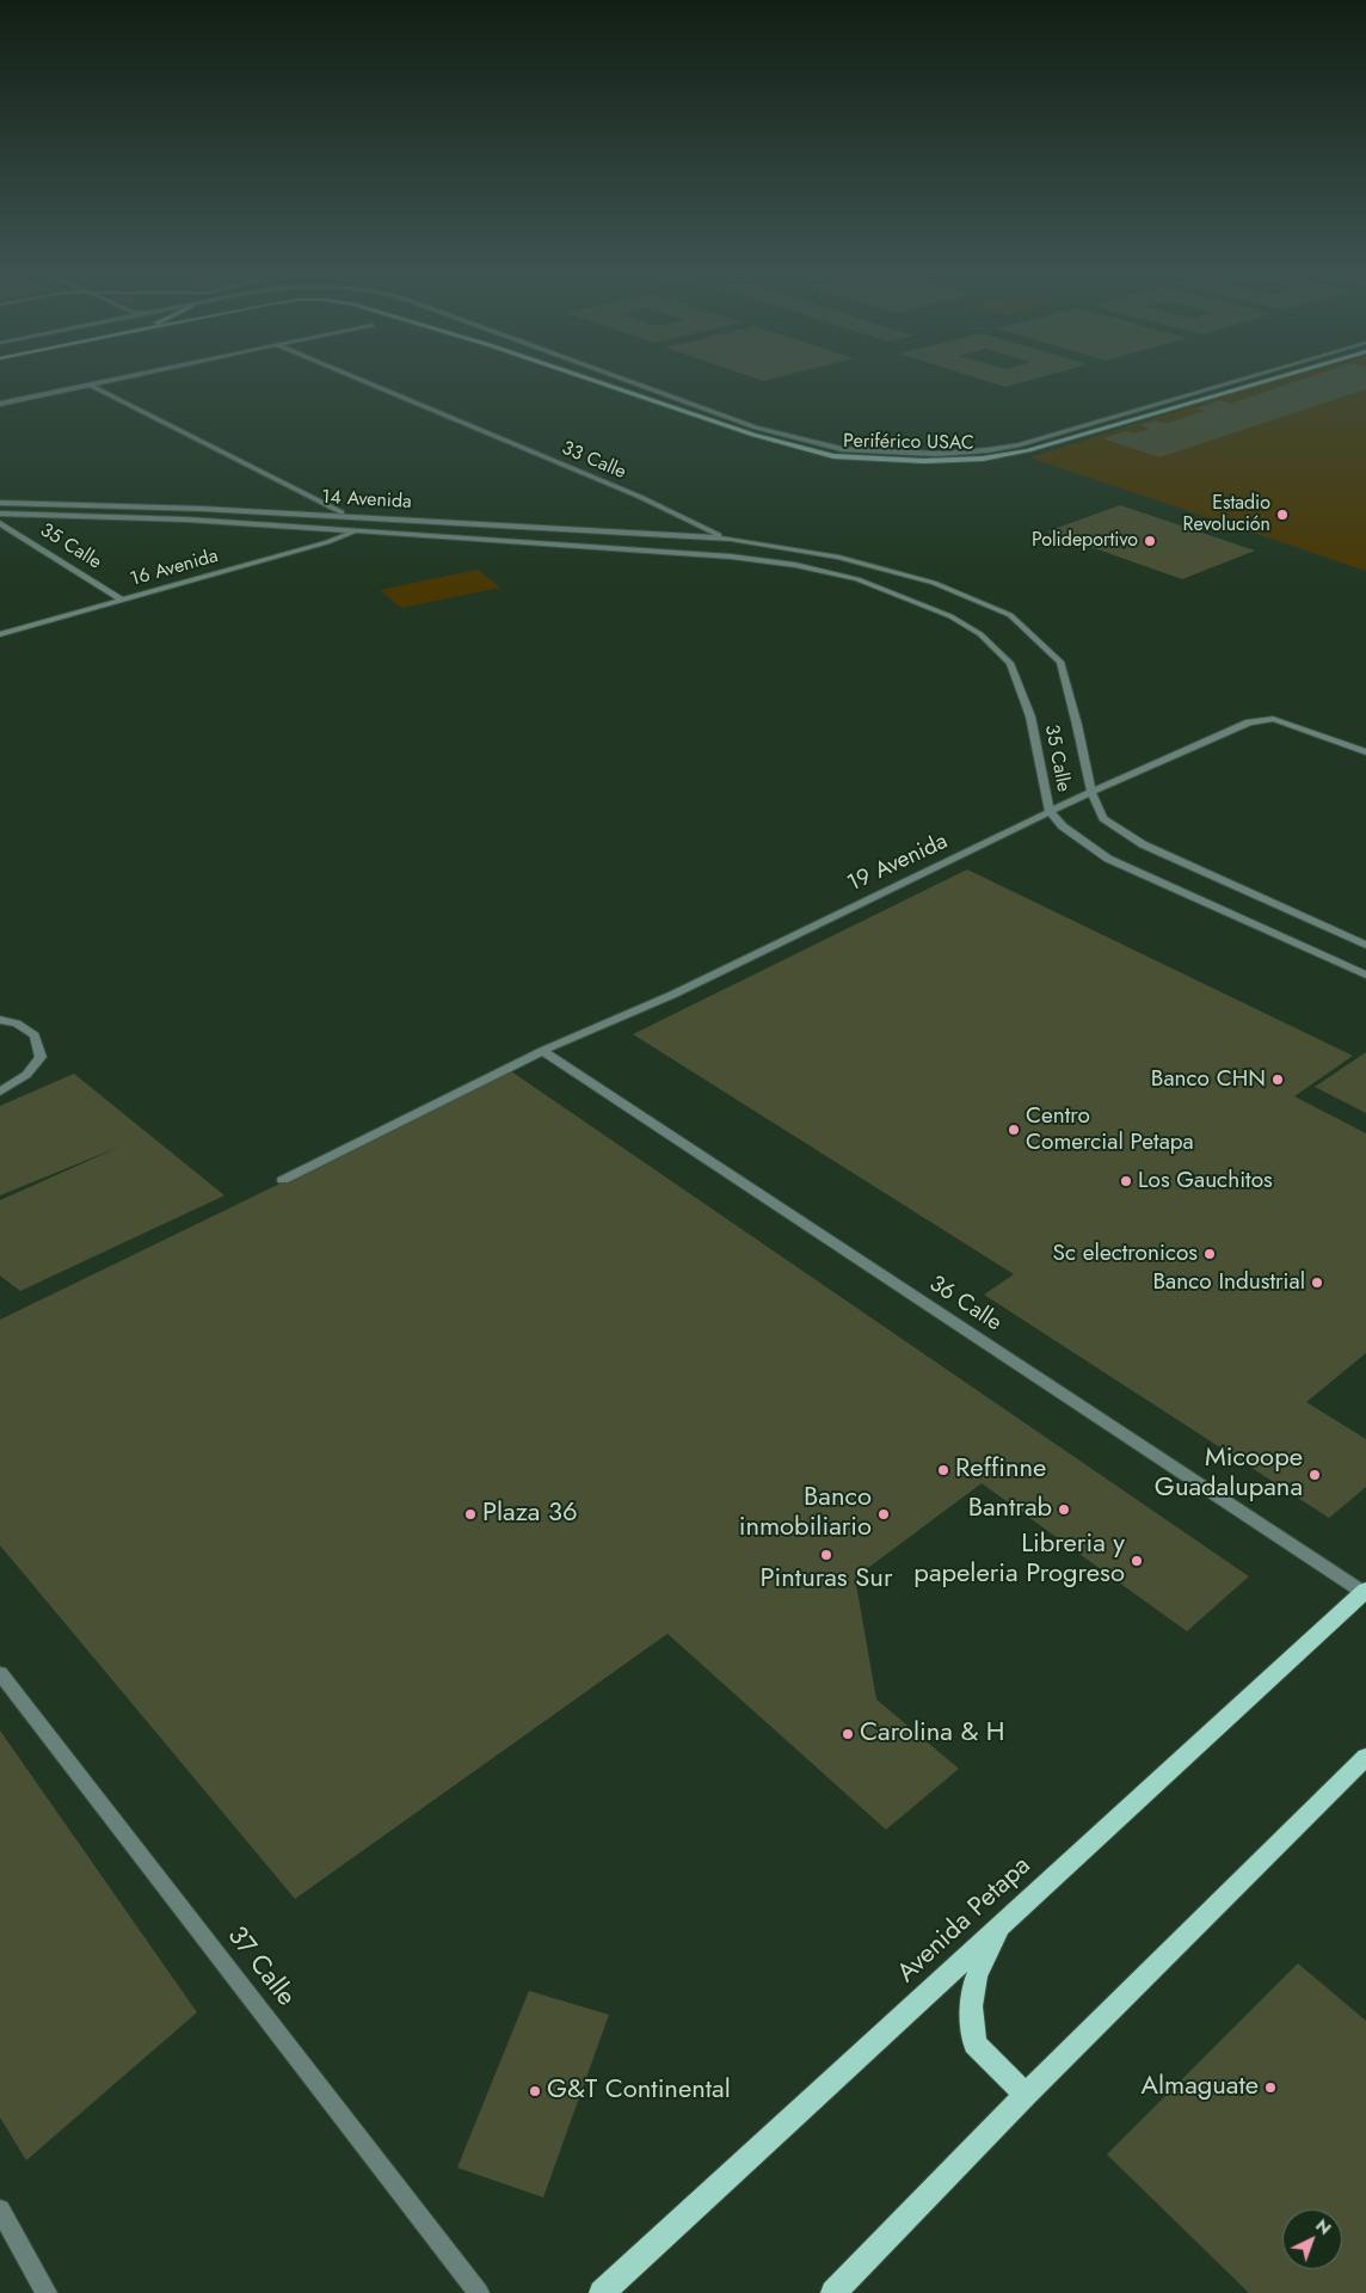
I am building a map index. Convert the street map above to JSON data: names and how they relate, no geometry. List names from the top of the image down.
{
  "streets": {
    "main road": ["Avenida Petapa"],
    "street": [
      "Periférico USAC",
      "33 Calle",
      "14 Avenida",
      "35 Calle",
      "16 Avenida",
      "19 Avenida",
      "36 Calle",
      "37 Calle"
    ]
  },
  "crossings": [
    ["33 Calle", "14 Avenida"],
    ["33 Calle", "35 Calle"],
    ["14 Avenida", "35 Calle"],
    ["14 Avenida", "16 Avenida"],
    ["35 Calle", "16 Avenida"],
    ["35 Calle", "19 Avenida"],
    ["19 Avenida", "36 Calle"],
    ["36 Calle", "Avenida Petapa"]
  ],
  "places": [
    "Estadio Revolución",
    "Polideportivo",
    "Banco CHN",
    "Centro Comercial Petapa",
    "Los Gauchitos",
    "Sc electronicos",
    "Banco Industrial",
    "Reffinne",
    "Micoope Guadalupana",
    "Bantrab",
    "Plaza 36",
    "Banco inmobiliario",
    "Pinturas Sur",
    "Libreria y papeleria Progreso",
    "Carolina & H",
    "Almaguate",
    "G&T Continental"
  ],
  "north": "top right"
}
